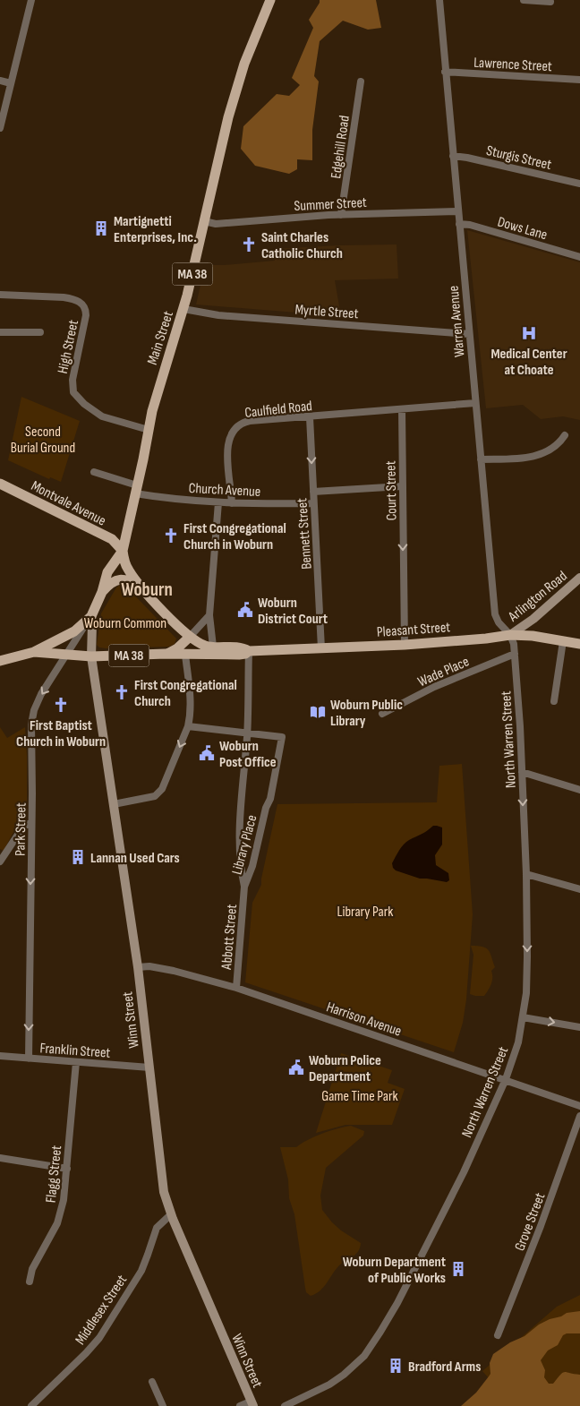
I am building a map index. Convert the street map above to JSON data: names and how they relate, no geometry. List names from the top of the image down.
{
  "streets": {
    "main road": [
      "MA 38",
      "Main Street",
      "Montvale Avenue",
      "Arlington Road",
      "Pleasant Street",
      "Winn Street"
    ],
    "street": [
      "Lawrence Street",
      "Edgehill Road",
      "Sturgis Street",
      "Summer Street",
      "Dows Lane",
      "Myrtle Street",
      "Warren Avenue",
      "High Street",
      "Caulfield Road",
      "Church Avenue",
      "Court Street",
      "Bennett Street",
      "Wade Place",
      "North Warren Street",
      "Park Street",
      "Library Place",
      "Abbott Street",
      "Harrison Avenue",
      "Franklin Street",
      "Flagg Street",
      "Grove Street",
      "Middlesex Street"
    ]
  },
  "crossings": [
    ["Lawrence Street", "Warren Avenue"],
    ["Edgehill Road", "Summer Street"],
    ["Sturgis Street", "Warren Avenue"],
    ["Summer Street", "Warren Avenue"],
    ["Summer Street", "Main Street"],
    ["Dows Lane", "Warren Avenue"],
    ["MA 38", "Pleasant Street"],
    ["Myrtle Street", "Warren Avenue"],
    ["Myrtle Street", "Main Street"],
    ["Warren Avenue", "Arlington Road"],
    ["Warren Avenue", "Pleasant Street"],
    ["Warren Avenue", "North Warren Street"],
    ["Main Street", "High Street"],
    ["Main Street", "Church Avenue"],
    ["Main Street", "Montvale Avenue"],
    ["Main Street", "Pleasant Street"],
    ["Main Street", "Park Street"],
    ["Main Street", "Winn Street"],
    ["Caulfield Road", "Church Avenue"],
    ["Caulfield Road", "Court Street"],
    ["Caulfield Road", "Bennett Street"],
    ["Church Avenue", "Bennett Street"],
    ["Court Street", "Pleasant Street"],
    ["Bennett Street", "Pleasant Street"],
    ["Arlington Road", "Pleasant Street"],
    ["Arlington Road", "North Warren Street"],
    ["Pleasant Street", "North Warren Street"],
    ["Pleasant Street", "Winn Street"],
    ["Wade Place", "North Warren Street"],
    ["North Warren Street", "Harrison Avenue"],
    ["Park Street", "Winn Street"],
    ["Park Street", "Franklin Street"],
    ["Library Place", "Abbott Street"],
    ["Abbott Street", "Harrison Avenue"],
    ["Harrison Avenue", "Winn Street"],
    ["Winn Street", "Franklin Street"],
    ["Winn Street", "Middlesex Street"],
    ["Franklin Street", "Flagg Street"]
  ],
  "one_way": ["Court Street", "Park Street"],
  "districts": ["Woburn"],
  "parks": [
    "Second Burial Ground",
    "Woburn Common",
    "Library Park",
    "Game Time Park"
  ],
  "places": {
    "building": [
      "Martignetti Enterprises, Inc.",
      "Lannan Used Cars",
      "Woburn Department of Public Works",
      "Bradford Arms"
    ],
    "church": [
      "Saint Charles Catholic Church",
      "First Congregational Church in Woburn",
      "First Congregational Church",
      "First Baptist Church in Woburn"
    ],
    "hospital": ["Medical Center at Choate"],
    "public building": ["Woburn District Court", "Woburn Post Office", "Woburn Police Department"],
    "library": ["Woburn Public Library"]
  }
}
